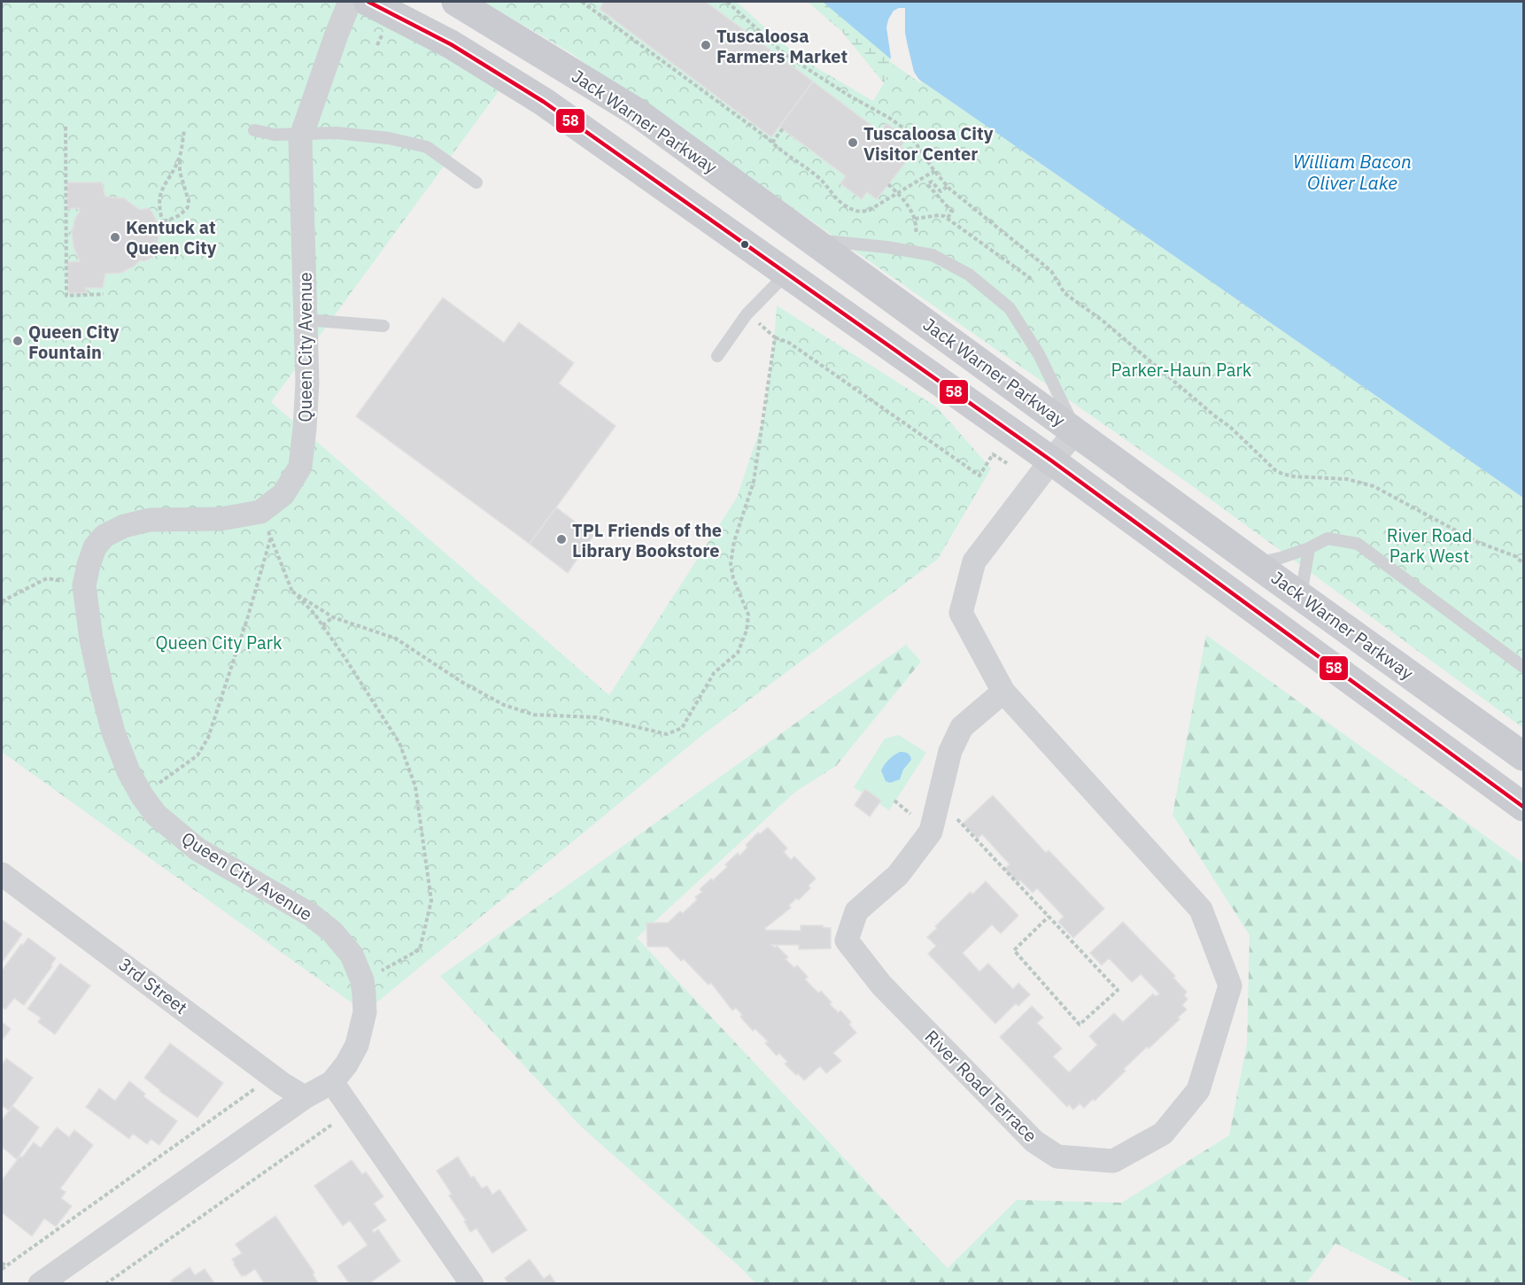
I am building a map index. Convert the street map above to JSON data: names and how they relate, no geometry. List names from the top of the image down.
{
  "streets": {
    "main road": ["Jack Warner Parkway"],
    "street": ["Queen City Avenue", "3rd Street", "River Road Terrace"]
  },
  "crossings": [
    ["Jack Warner Parkway", "River Road Terrace"],
    ["Queen City Avenue", "3rd Street"]
  ],
  "water": ["William Bacon Oliver Lake"],
  "parks": ["Parker-Haun Park", "River Road Park West", "Queen City Park"],
  "places": [
    "Tuscaloosa Farmers Market",
    "Tuscaloosa City Visitor Center",
    "Kentuck at Queen City",
    "Queen City Fountain",
    "TPL Friends of the Library Bookstore"
  ],
  "lines": ["transit line 58"]
}
